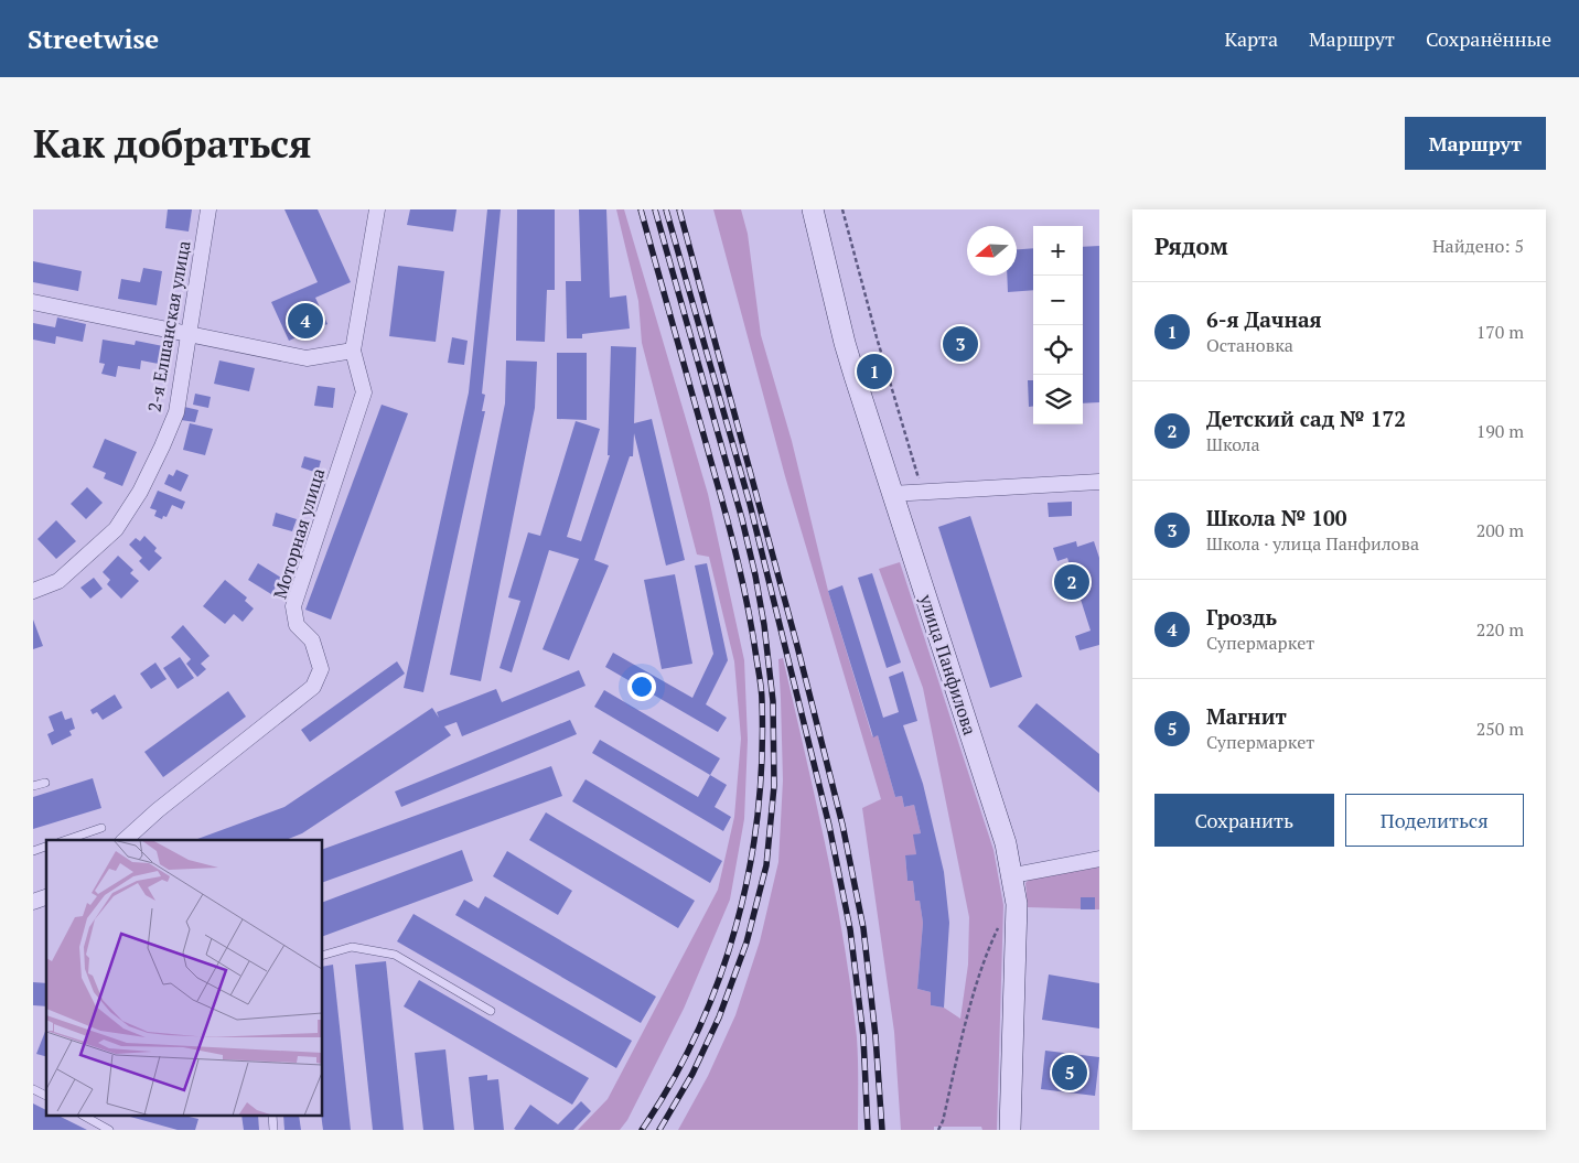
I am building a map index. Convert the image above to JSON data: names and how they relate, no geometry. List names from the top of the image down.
{
  "streets": {
    "main road": ["улица Панфилова"],
    "street": ["2-я Елшанская улица", "Моторная улица"]
  },
  "north": "left",
  "page": {
    "header": "Streetwise",
    "nav": ["Карта", "Маршрут", "Сохранённые"],
    "buttons": [
      "Маршрут",
      ["Сохранить", "Поделиться"]
    ],
    "title": "Как добраться",
    "heading": ["Рядом", "Найдено: 5"],
    "map_buttons": ["+", "−"],
    "list": [
      {
        "mark": "1",
        "name": "6-я Дачная",
        "note": "Остановка",
        "value": "170 m"
      },
      {
        "mark": "2",
        "name": "Детский сад № 172",
        "note": "Школа",
        "value": "190 m"
      },
      {
        "mark": "3",
        "name": "Школа № 100",
        "note": "Школа · улица Панфилова",
        "value": "200 m"
      },
      {
        "mark": "4",
        "name": "Гроздь",
        "note": "Супермаркет",
        "value": "220 m"
      },
      {
        "mark": "5",
        "name": "Магнит",
        "note": "Супермаркет",
        "value": "250 m"
      }
    ],
    "pins": [
      "4",
      "3",
      "1",
      "2",
      "5"
    ]
  }
}
